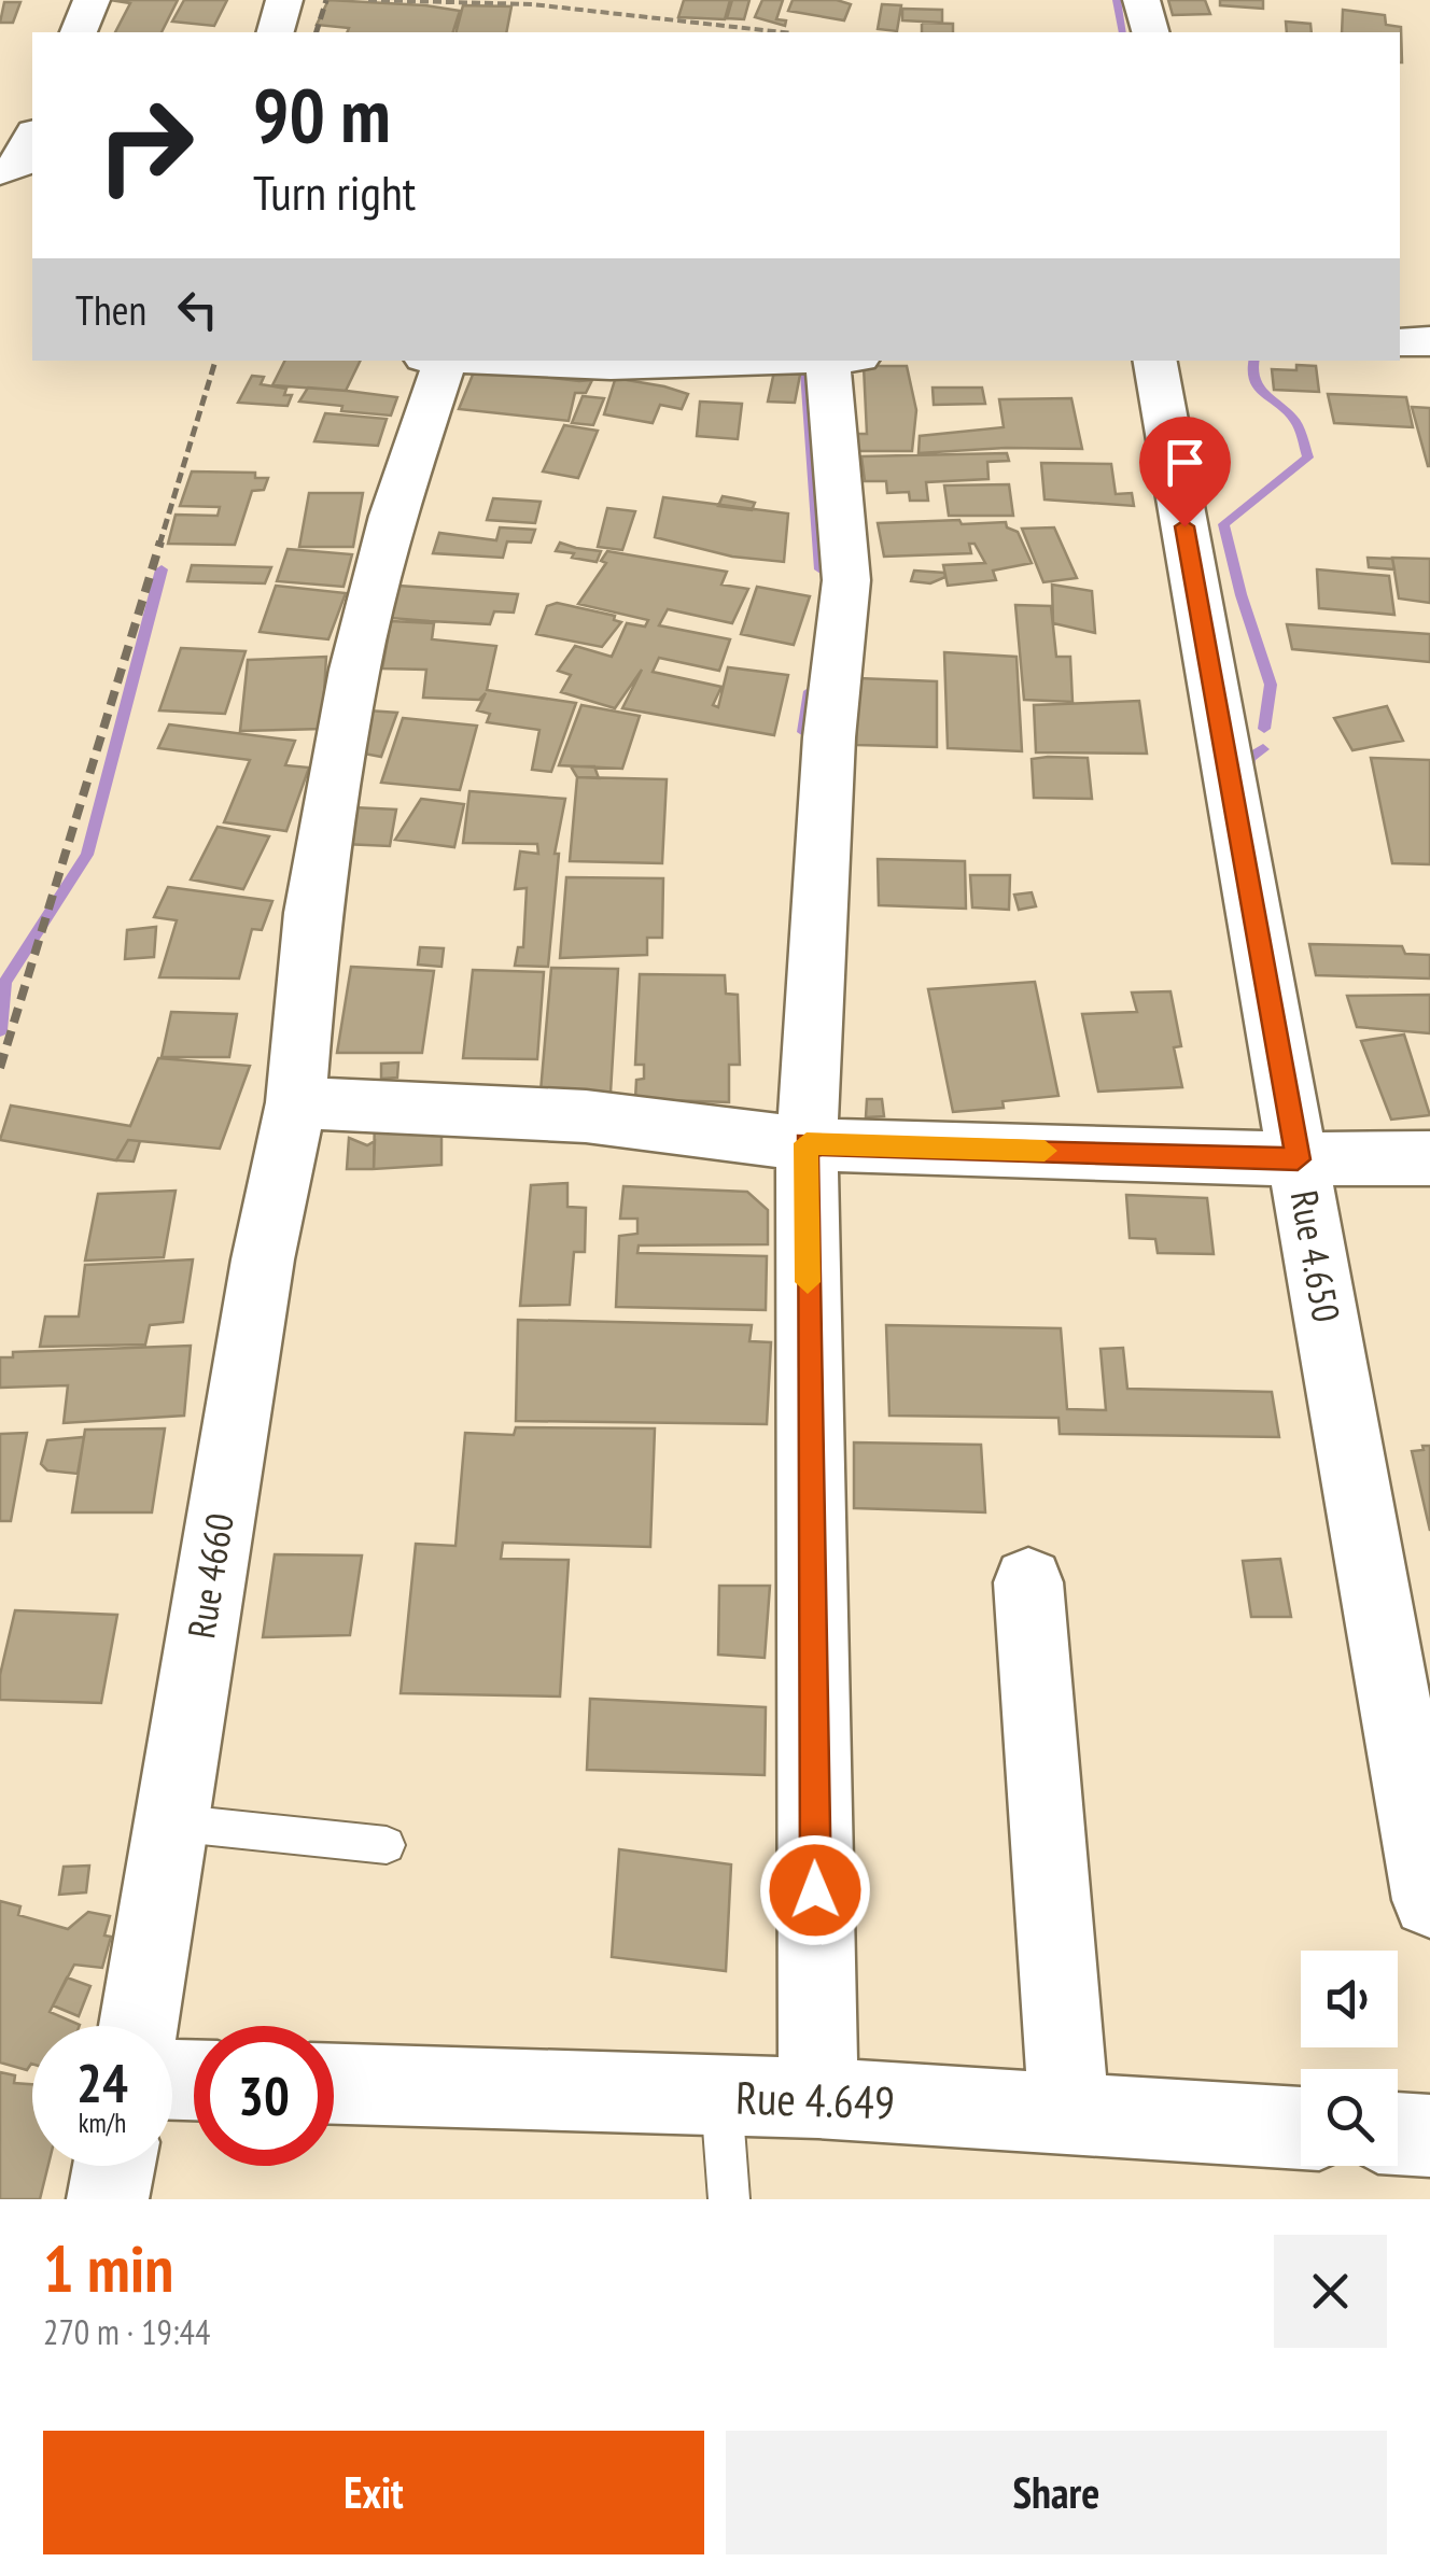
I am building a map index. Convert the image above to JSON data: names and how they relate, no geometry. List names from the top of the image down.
{
  "streets": {
    "street": ["Rue 4.650", "Rue 4660", "Rue 4.649"]
  },
  "page": {
    "turn": ["90 m", "Turn right"],
    "then": "Then",
    "speed": "24 km/h",
    "limit": "30",
    "heading": ["1 min", "270 m · 19:44"],
    "buttons": ["Exit", "Share"]
  }
}
